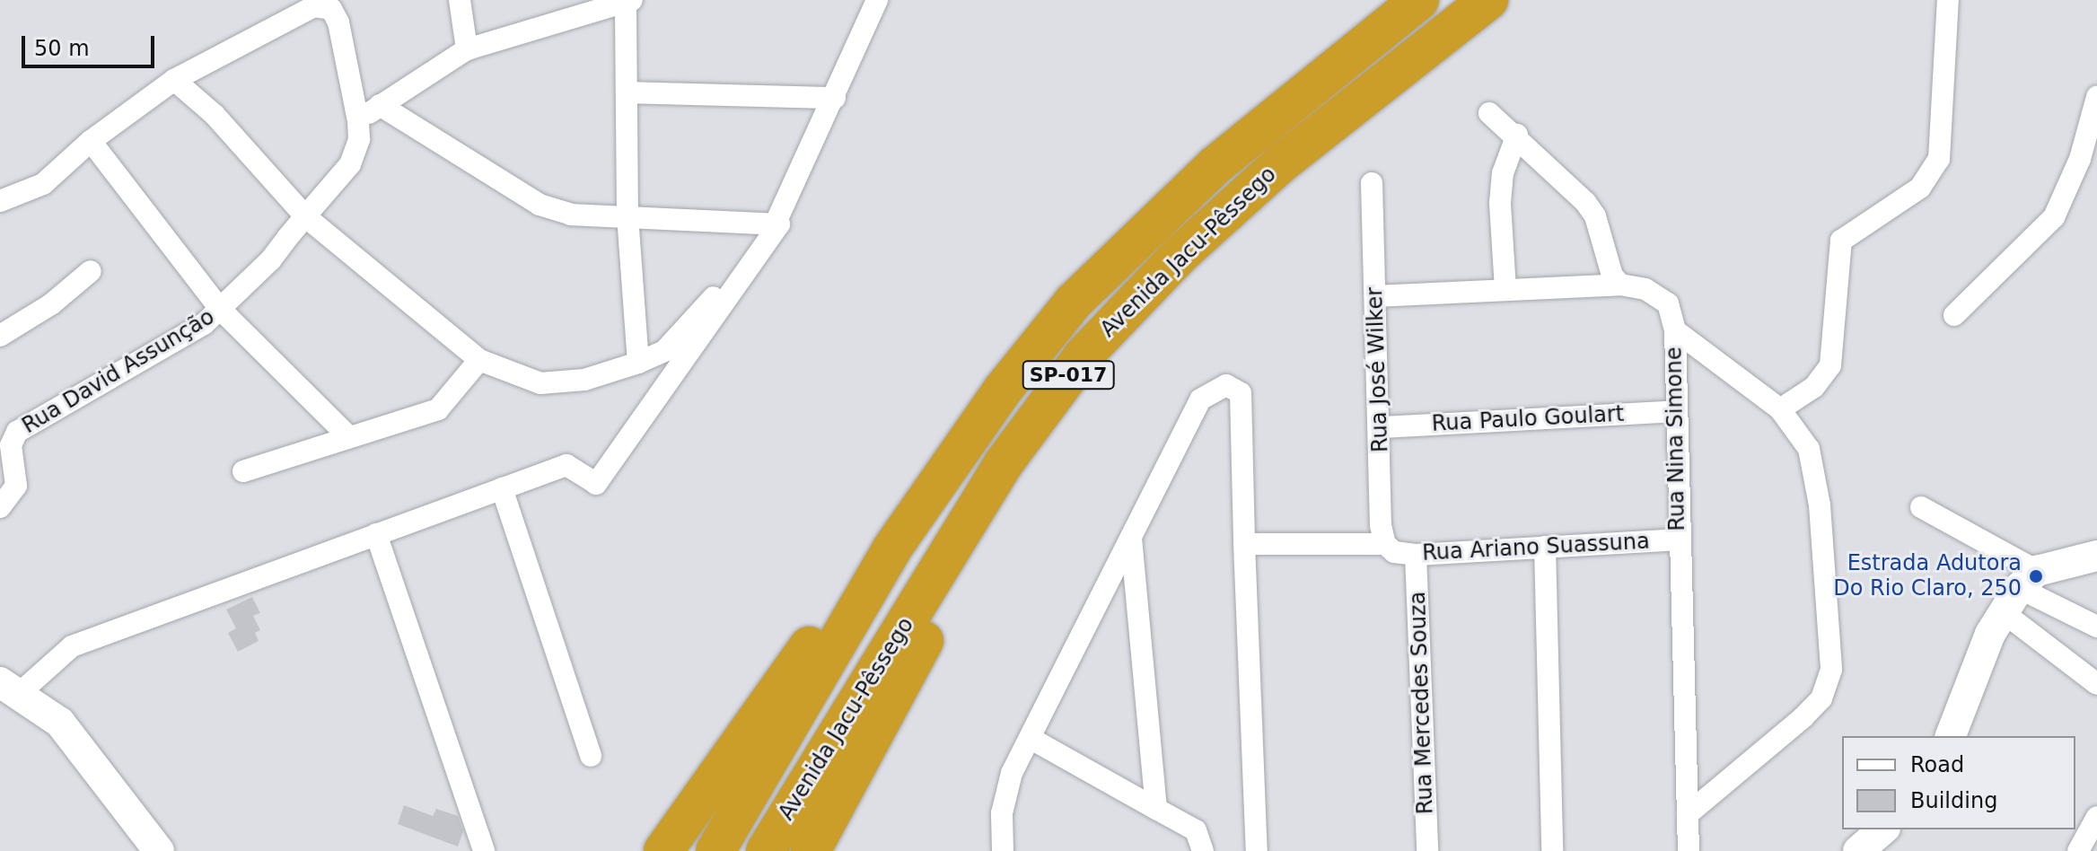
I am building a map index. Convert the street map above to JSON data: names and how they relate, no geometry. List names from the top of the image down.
{
  "streets": {
    "highway": ["Avenida Jacu-Pêssego", "SP-017"],
    "street": [
      "Rua José Wilker",
      "Rua David Assunção",
      "Rua Paulo Goulart",
      "Rua Nina Simone",
      "Rua Ariano Suassuna",
      "Rua Mercedes Souza"
    ]
  },
  "crossings": [
    ["Rua José Wilker", "Rua Paulo Goulart"],
    ["Rua José Wilker", "Rua Ariano Suassuna"],
    ["Rua Paulo Goulart", "Rua Nina Simone"],
    ["Rua Nina Simone", "Rua Ariano Suassuna"],
    ["Rua Ariano Suassuna", "Rua Mercedes Souza"]
  ],
  "places": ["Estrada Adutora Do Rio Claro, 250"],
  "legend": ["Road", "Building"],
  "scale_bar": "50 m"
}
